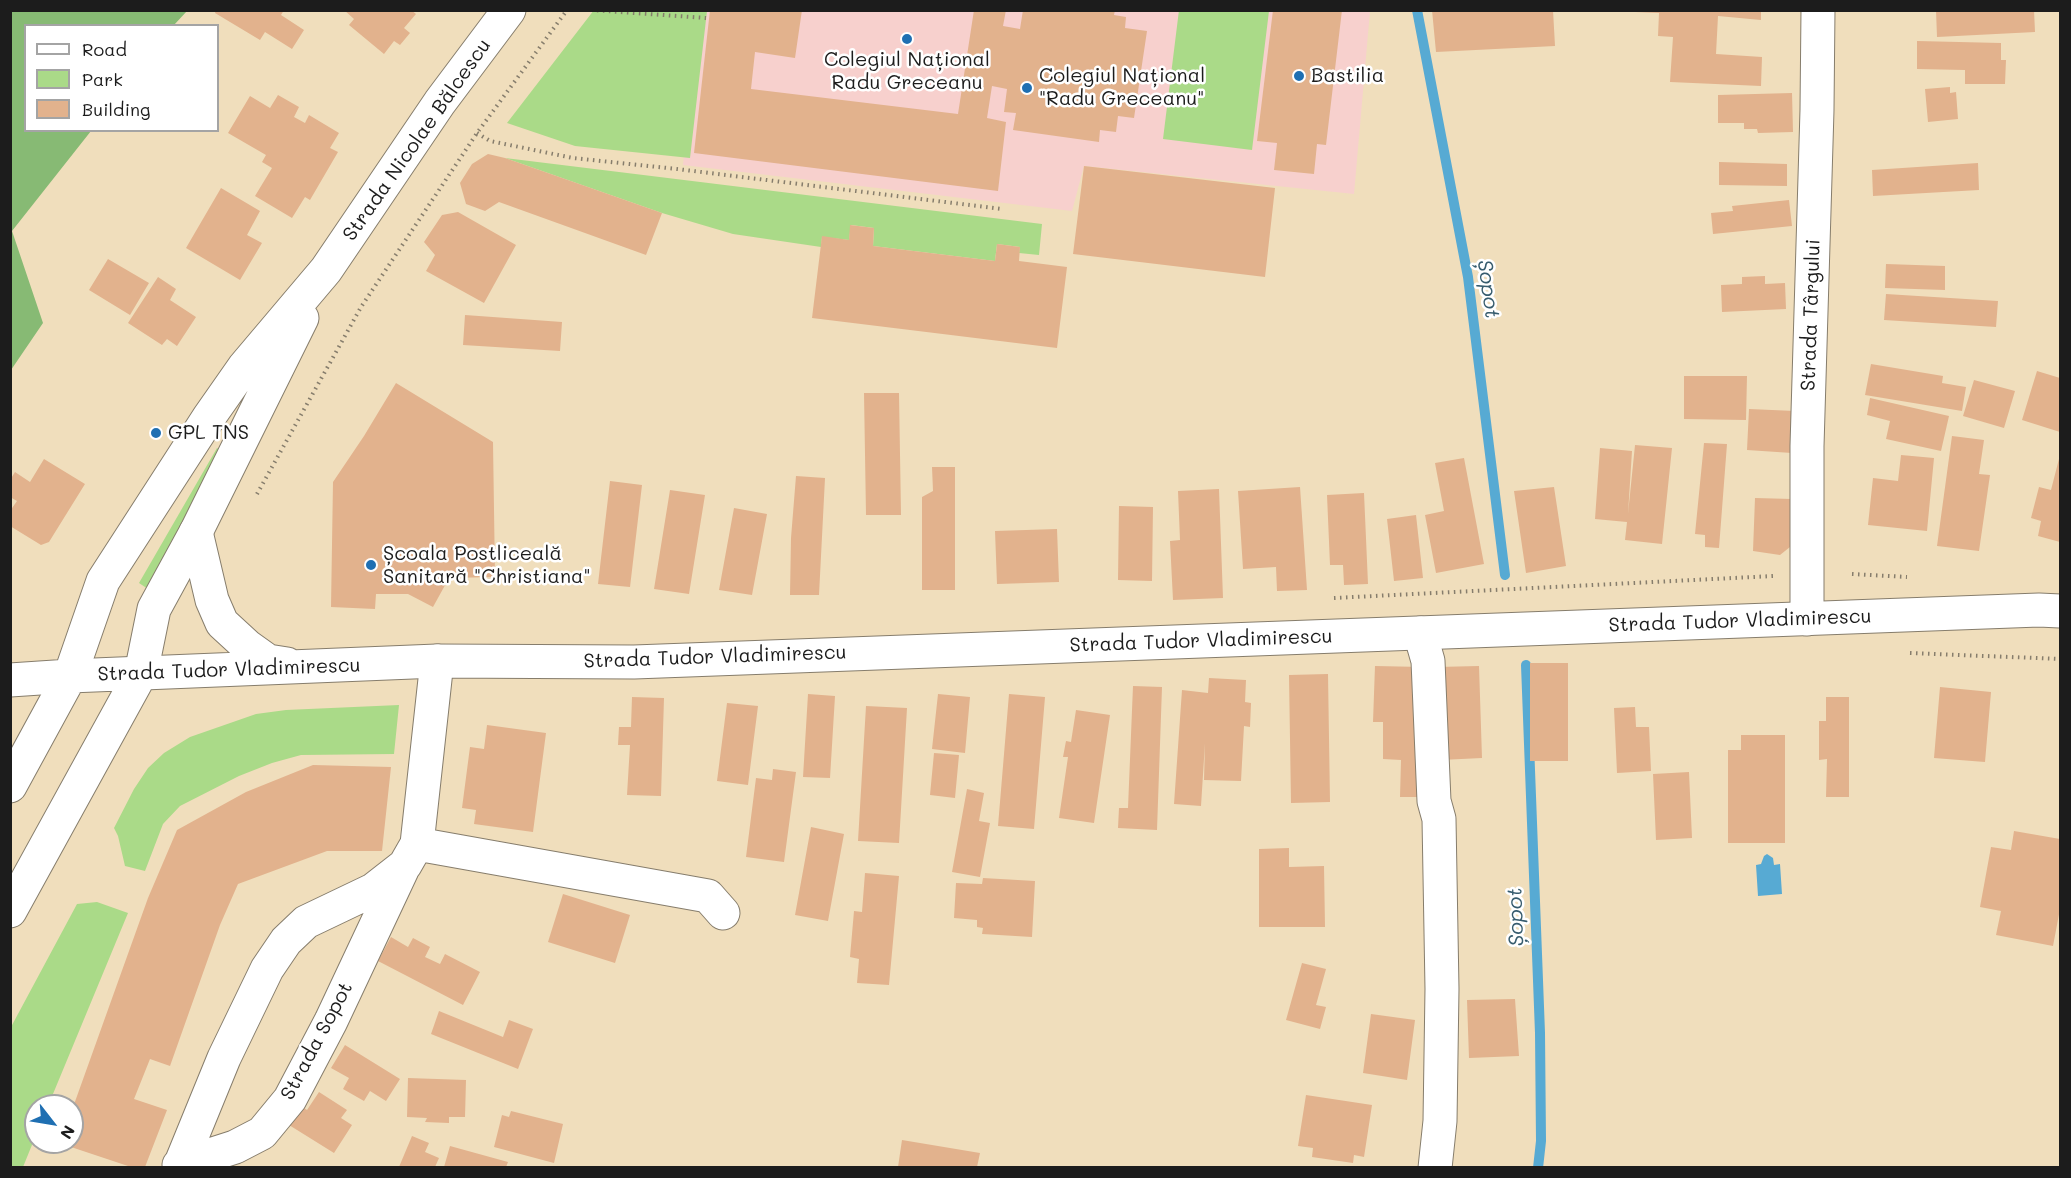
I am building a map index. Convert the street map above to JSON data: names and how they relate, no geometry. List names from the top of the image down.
{
  "streets": {
    "street": [
      "Strada Nicolae Bălcescu",
      "Strada Târgului",
      "Strada Tudor Vladimirescu",
      "Strada Sopot"
    ]
  },
  "crossings": [
    ["Strada Nicolae Bălcescu", "Strada Tudor Vladimirescu"],
    ["Strada Târgului", "Strada Tudor Vladimirescu"],
    ["Strada Tudor Vladimirescu", "Strada Sopot"]
  ],
  "water": ["Șopot"],
  "places": [
    "Colegiul Național Radu Greceanu",
    "Bastilia",
    "Colegiul Național \"Radu Greceanu\"",
    "GPL TNS",
    "Școala Postliceală Sanitară \"Christiana\""
  ],
  "legend": ["Road", "Park", "Building"],
  "north": "bottom right"
}
